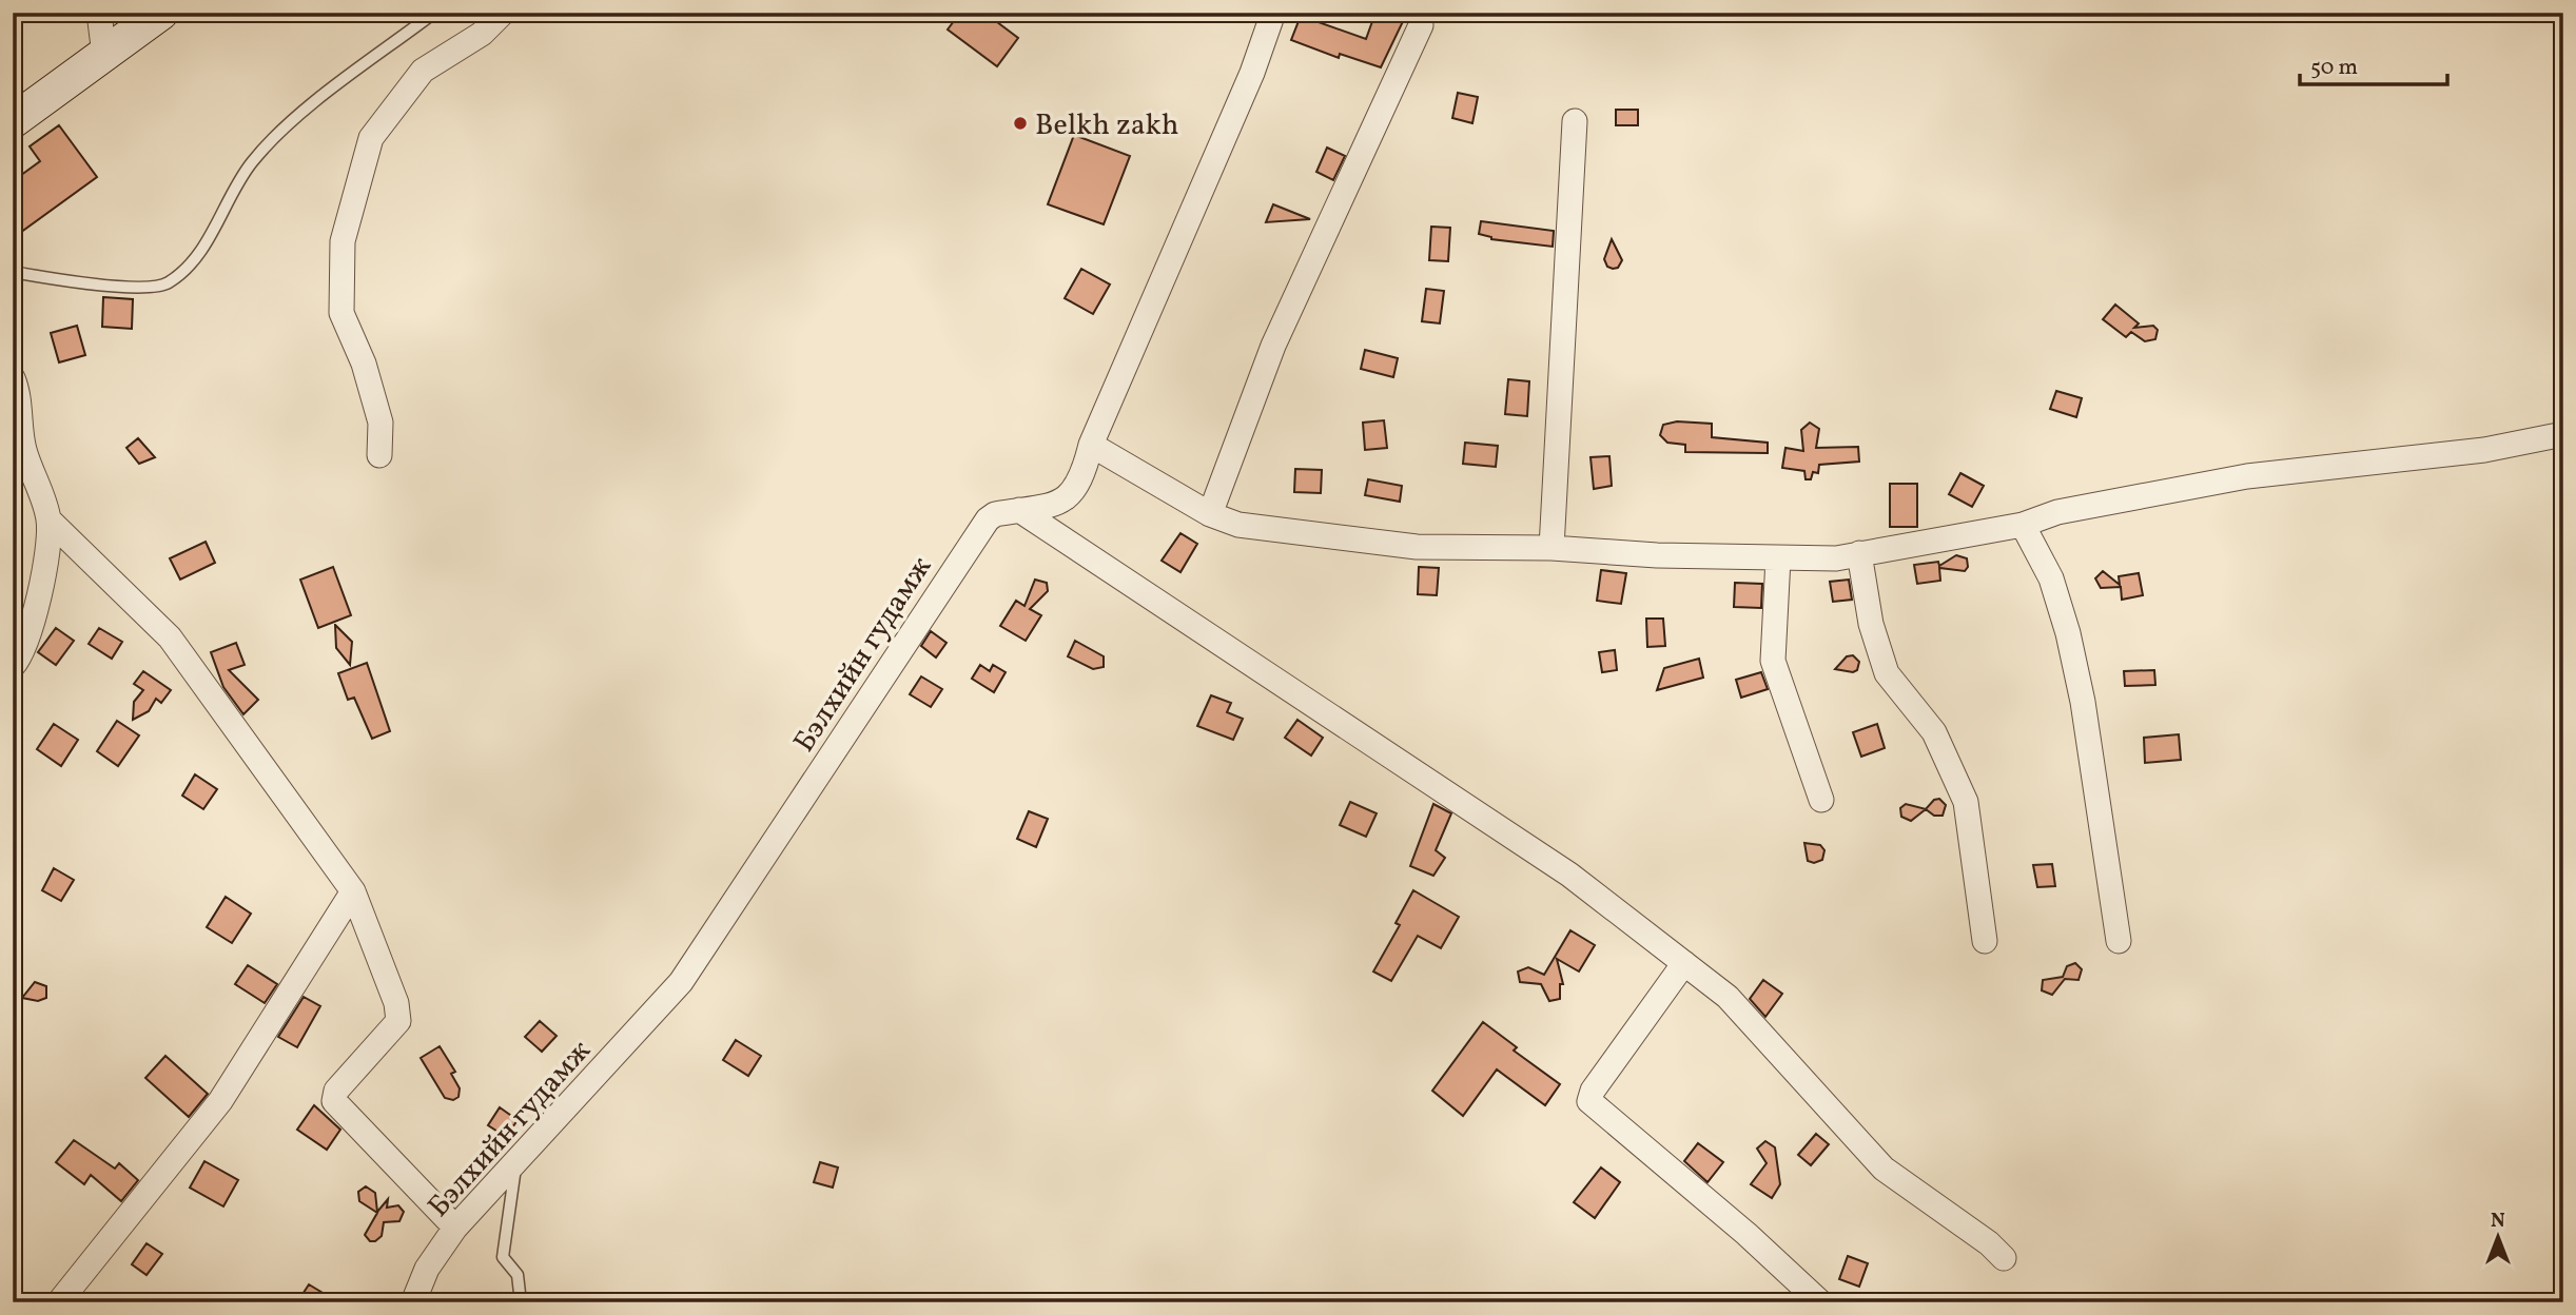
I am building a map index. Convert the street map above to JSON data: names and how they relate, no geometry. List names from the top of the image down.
{
  "streets": {
    "street": ["Бэлхийн гудамж"]
  },
  "places": ["Belkh zakh"],
  "scale_bar": "50 m",
  "north": "top"
}
